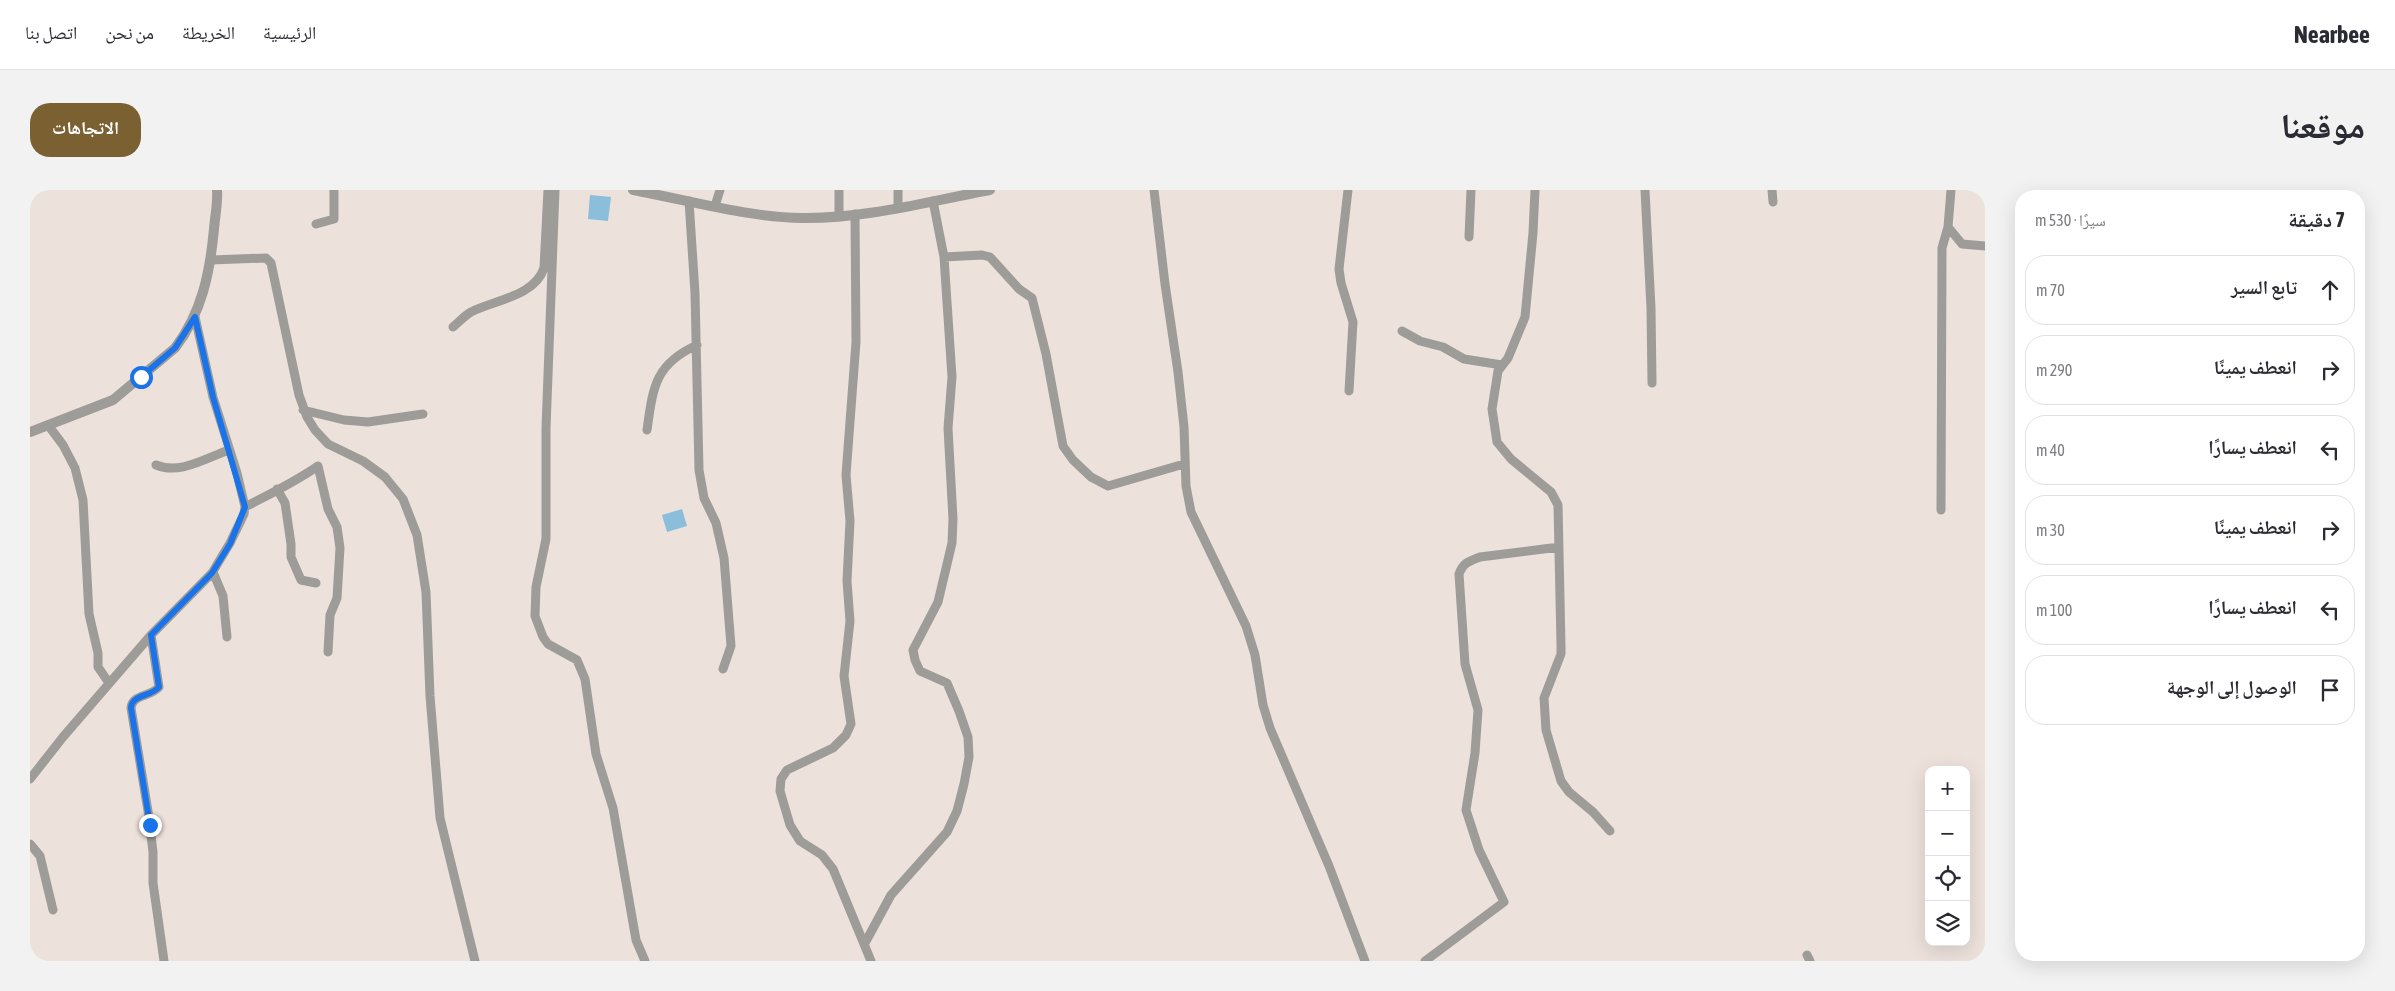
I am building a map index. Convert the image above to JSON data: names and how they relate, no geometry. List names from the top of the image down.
{
  "page": {
    "header": "Nearbee",
    "nav": [
      "الرئيسية",
      "الخريطة",
      "من نحن",
      "اتصل بنا"
    ],
    "title": "موقعنا",
    "buttons": "الاتجاهات",
    "heading": ["7 دقيقة", "سيرًا · 530 m"],
    "list": [
      ["تابع السير", "70 m"],
      ["انعطف يمينًا", "290 m"],
      ["انعطف يسارًا", "40 m"],
      ["انعطف يمينًا", "30 m"],
      ["انعطف يسارًا", "100 m"],
      "الوصول إلى الوجهة"
    ],
    "map_buttons": ["+", "−"]
  }
}
